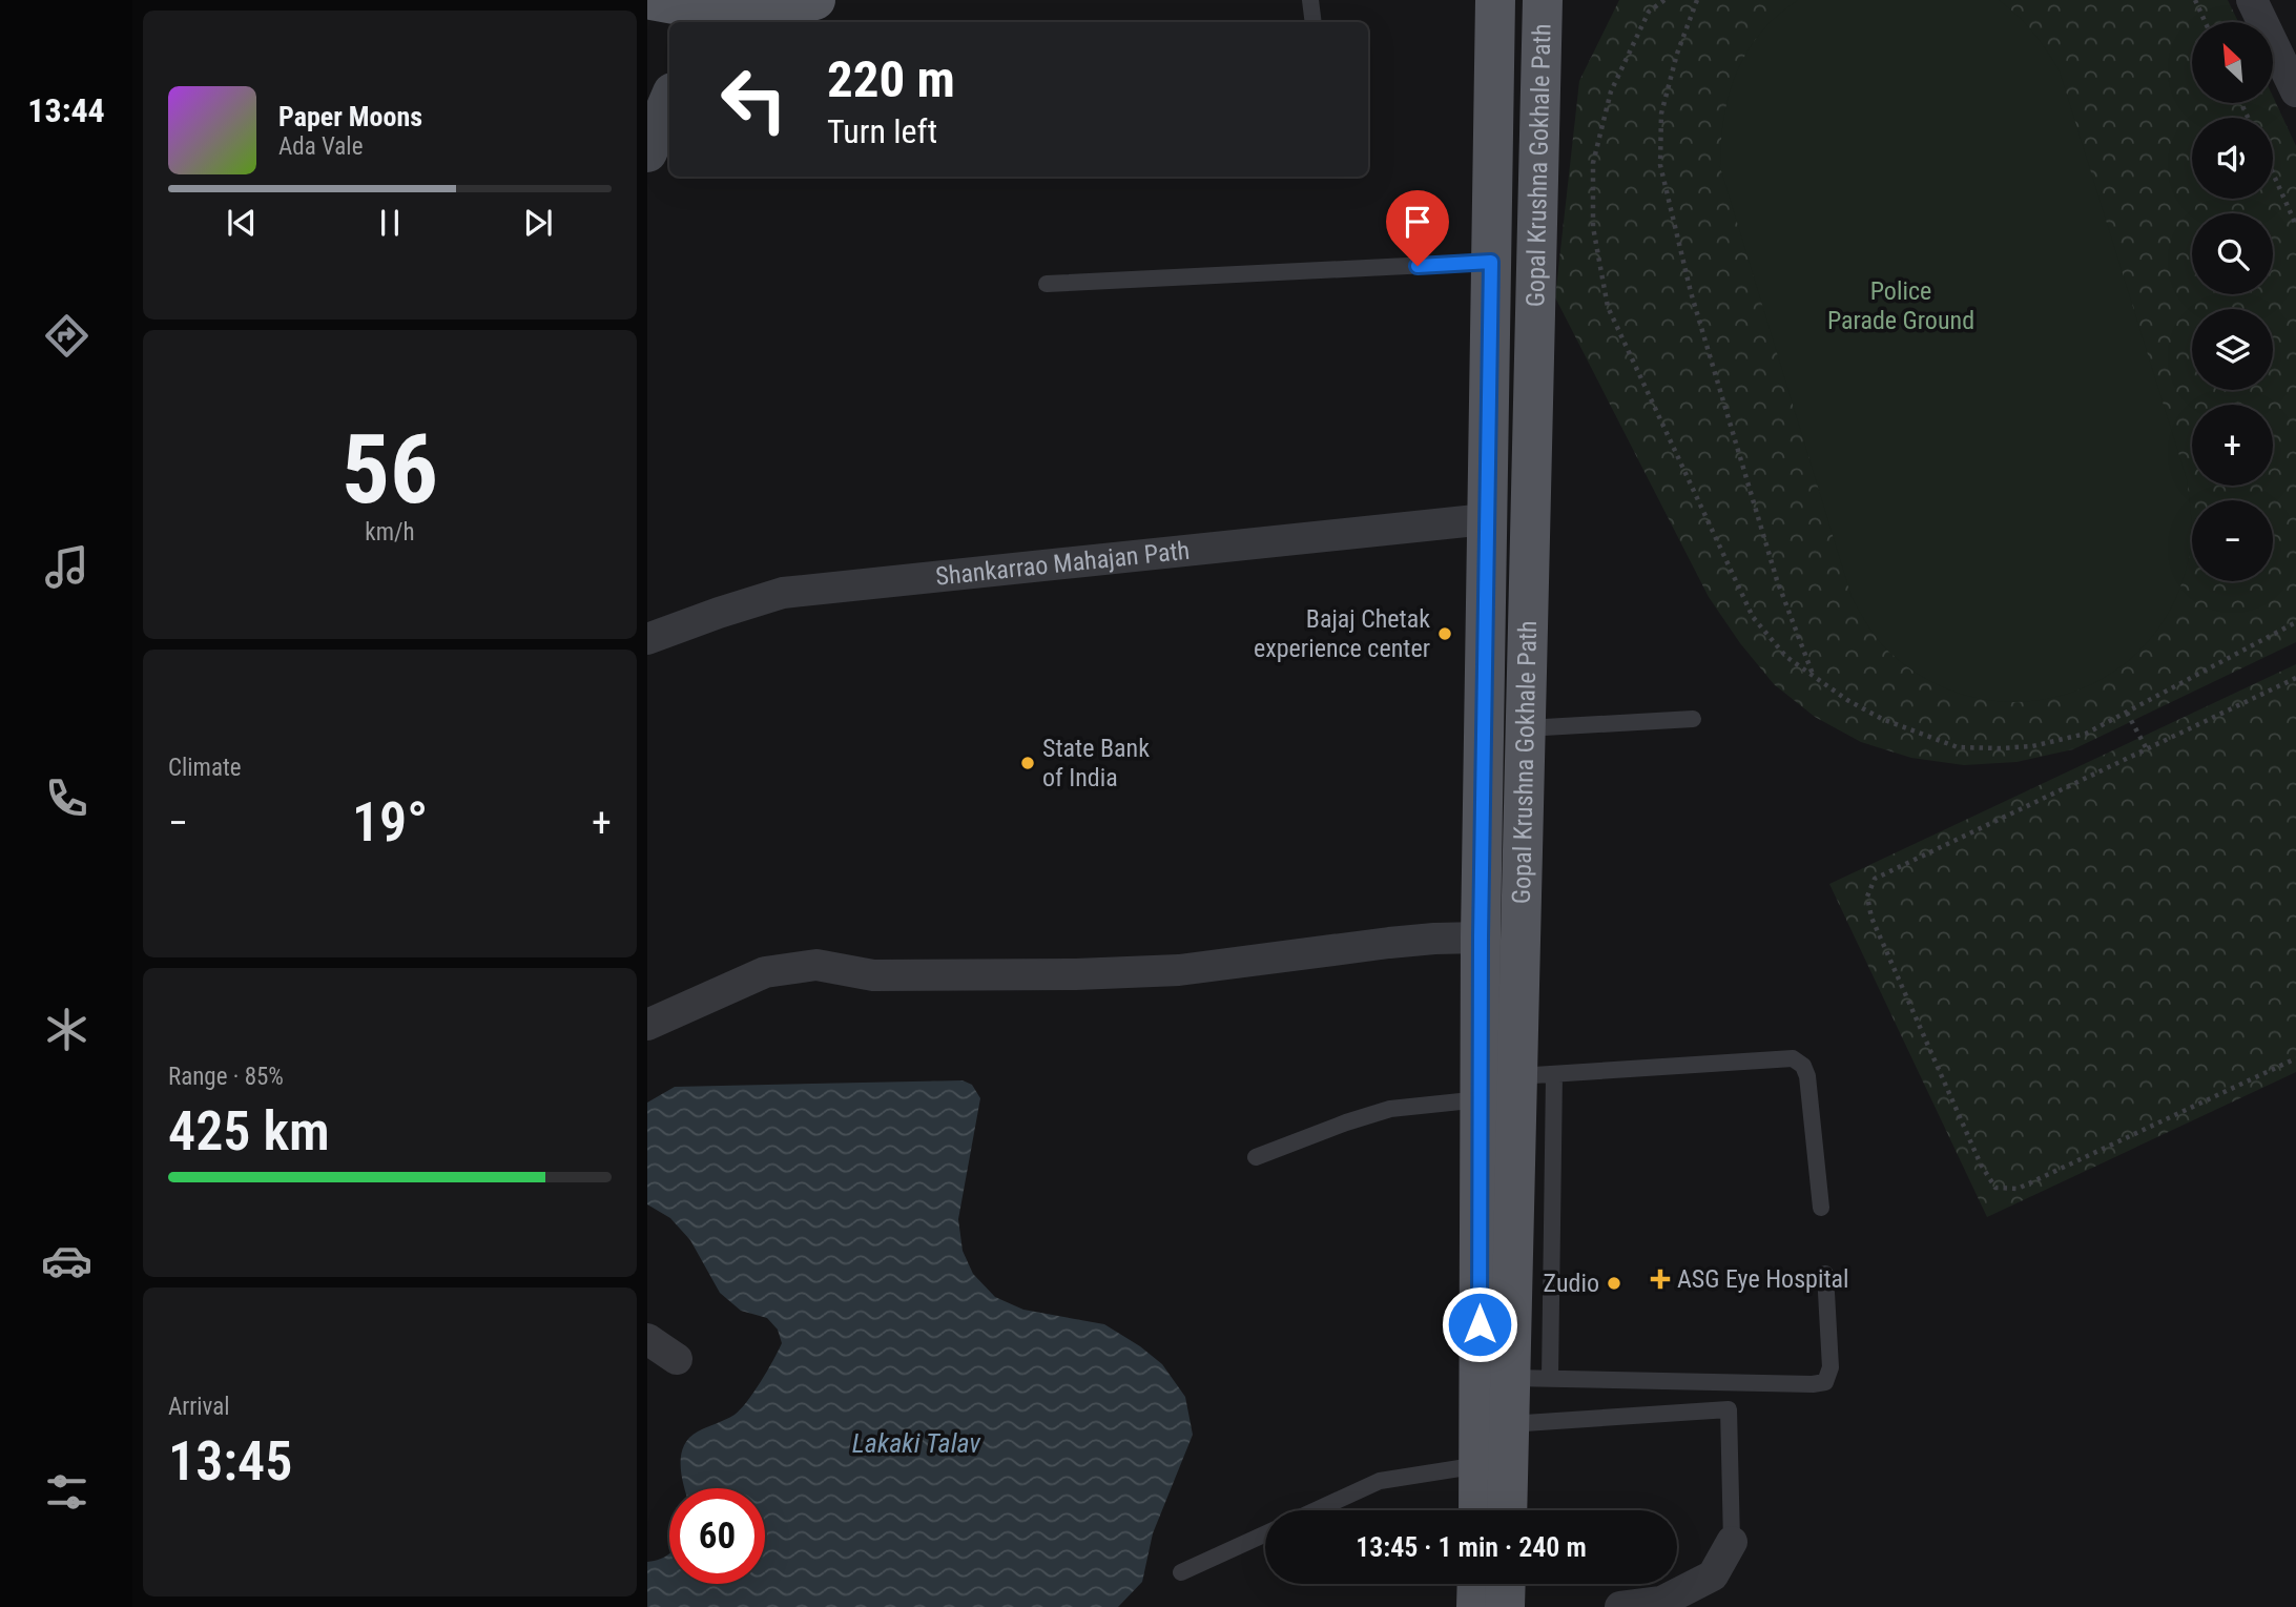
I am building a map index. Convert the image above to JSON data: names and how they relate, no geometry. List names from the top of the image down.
{
  "streets": {
    "main road": ["Gopal Krushna Gokhale Path"],
    "street": ["Shankarrao Mahajan Path"]
  },
  "crossings": [
    ["Gopal Krushna Gokhale Path", "Shankarrao Mahajan Path"]
  ],
  "water": ["Lakaki Talav"],
  "parks": ["Police Parade Ground"],
  "places": {
    "other": ["Bajaj Chetak experience center", "State Bank of India", "Zudio"],
    "health": ["ASG Eye Hospital"]
  },
  "north": "top left",
  "page": {
    "tabs": "13:44",
    "map_buttons": ["+", "−"],
    "turn": ["220 m", "Turn left"],
    "song": ["Paper Moons", "Ada Vale"],
    "tile": [
      ["56", "km/h"],
      "Climate",
      ["Range · 85%", "425 km"],
      ["Arrival", "13:45"]
    ],
    "heat": ["−", "19°", "+"],
    "limit": "60",
    "trip": "13:45 · 1 min · 240 m"
  }
}
